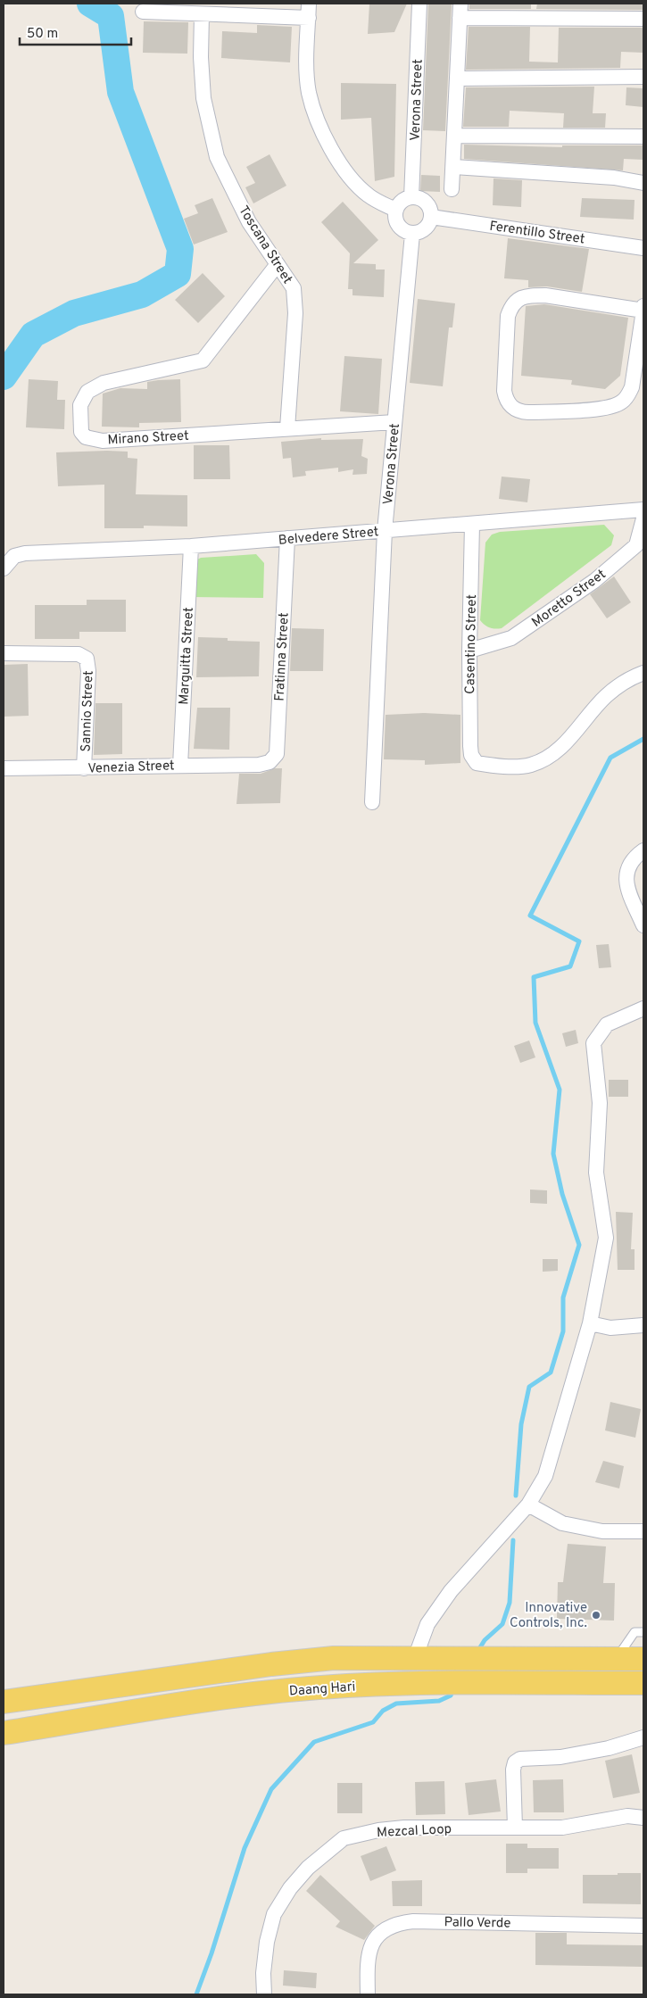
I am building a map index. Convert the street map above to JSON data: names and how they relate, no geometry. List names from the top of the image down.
{
  "streets": {
    "main road": ["Daang Hari"],
    "street": [
      "Verona Street",
      "Ferentillo Street",
      "Toscana Street",
      "Mirano Street",
      "Belvedere Street",
      "Moretto Street",
      "Casentino Street",
      "Marguitta Street",
      "Fratinna Street",
      "Sannio Street",
      "Venezia Street",
      "Mezcal Loop",
      "Pallo Verde"
    ]
  },
  "crossings": [
    ["Verona Street", "Ferentillo Street"],
    ["Verona Street", "Mirano Street"],
    ["Verona Street", "Belvedere Street"],
    ["Toscana Street", "Mirano Street"],
    ["Belvedere Street", "Casentino Street"],
    ["Belvedere Street", "Marguitta Street"],
    ["Belvedere Street", "Fratinna Street"],
    ["Moretto Street", "Casentino Street"],
    ["Marguitta Street", "Venezia Street"],
    ["Fratinna Street", "Venezia Street"],
    ["Sannio Street", "Venezia Street"]
  ],
  "places": ["Innovative Controls, Inc."],
  "scale_bar": "50 m"
}
